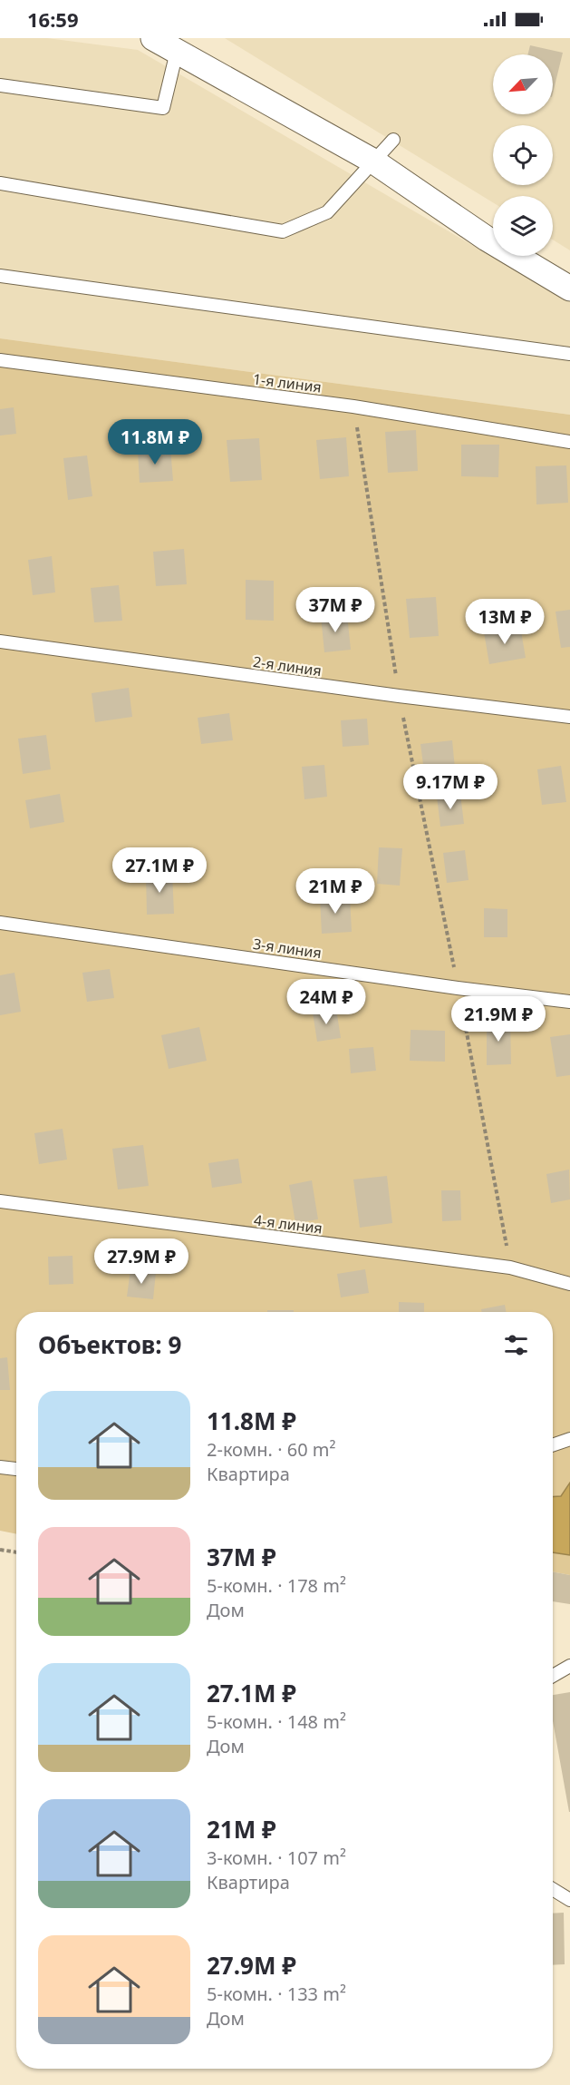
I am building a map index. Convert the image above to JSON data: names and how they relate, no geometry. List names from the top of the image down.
{
  "streets": {
    "lane": [
      "1-я линия",
      "2-я линия",
      "3-я линия",
      "4-я линия"
    ]
  },
  "north": "bottom left",
  "page": {
    "status": "16:59",
    "price": [
      "11.8M ₽",
      "37M ₽",
      "13M ₽",
      "9.17M ₽",
      "27.1M ₽",
      "21M ₽",
      "24M ₽",
      "21.9M ₽",
      "27.9M ₽"
    ],
    "heading": "Объектов: 9",
    "list": [
      {
        "name": "11.8M ₽",
        "note": "2-комн. · 60 m² · Квартира"
      },
      {
        "name": "37M ₽",
        "note": "5-комн. · 178 m² · Дом"
      },
      {
        "name": "27.1M ₽",
        "note": "5-комн. · 148 m² · Дом"
      },
      {
        "name": "21M ₽",
        "note": "3-комн. · 107 m² · Квартира"
      },
      {
        "name": "27.9M ₽",
        "note": "5-комн. · 133 m² · Дом"
      }
    ]
  }
}
